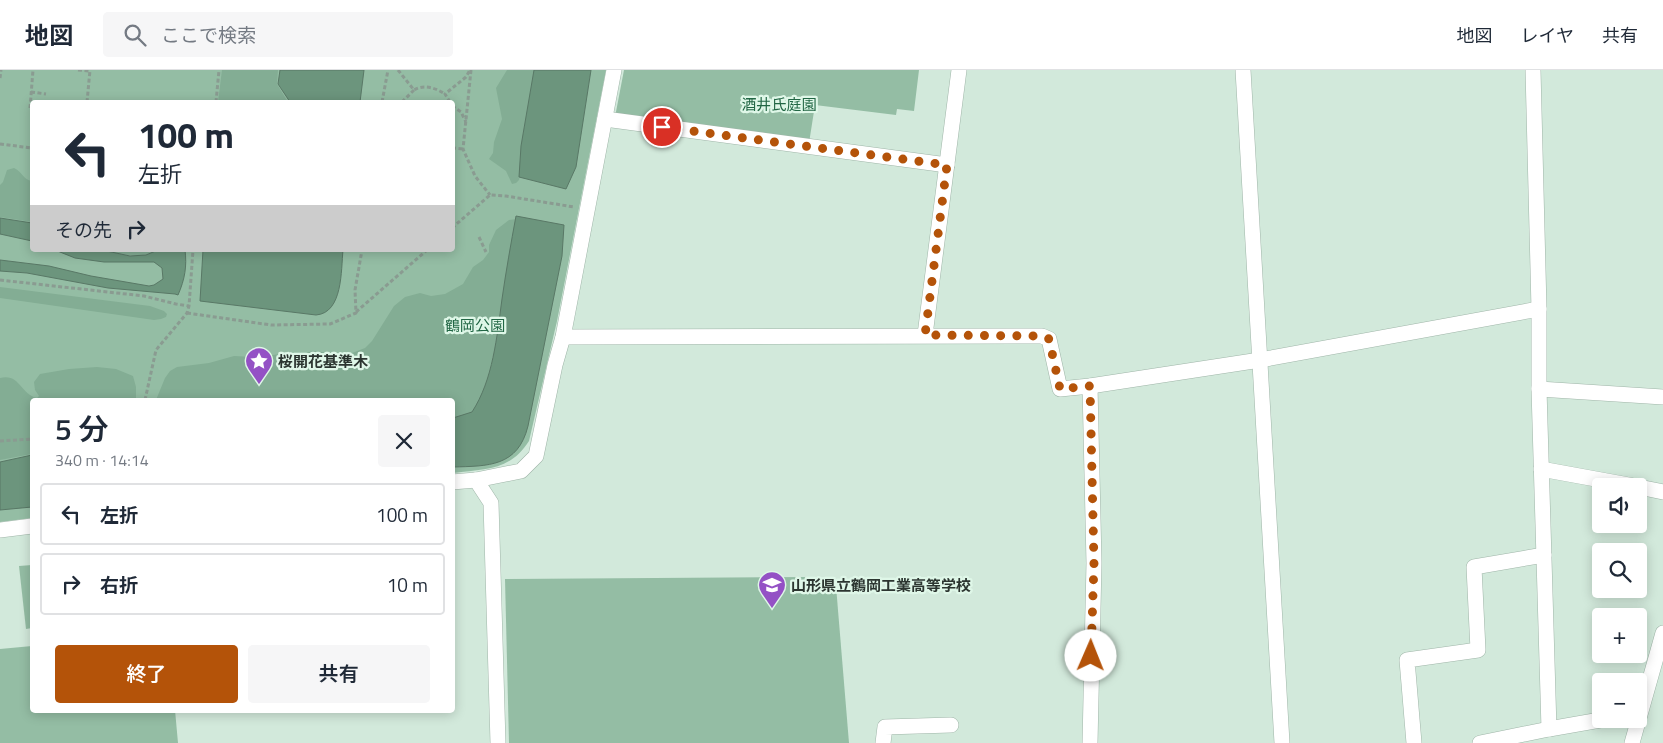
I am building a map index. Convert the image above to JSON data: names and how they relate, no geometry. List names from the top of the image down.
{
  "parks": ["酒井氏庭園", "鶴岡公園"],
  "places": {
    "place": ["桜開花基準木"],
    "school or university": ["山形県立鶴岡工業高等学校"]
  },
  "page": {
    "header": "地図",
    "search": "ここで検索",
    "nav": ["地図", "レイヤ", "共有"],
    "turn": ["100 m", "左折"],
    "then": "その先",
    "heading": ["5 分", "340 m · 14:14"],
    "map_buttons": ["+", "−"],
    "list": [
      {
        "name": "左折",
        "value": "100 m"
      },
      {
        "name": "右折",
        "value": "10 m"
      }
    ],
    "buttons": ["終了", "共有"]
  }
}
